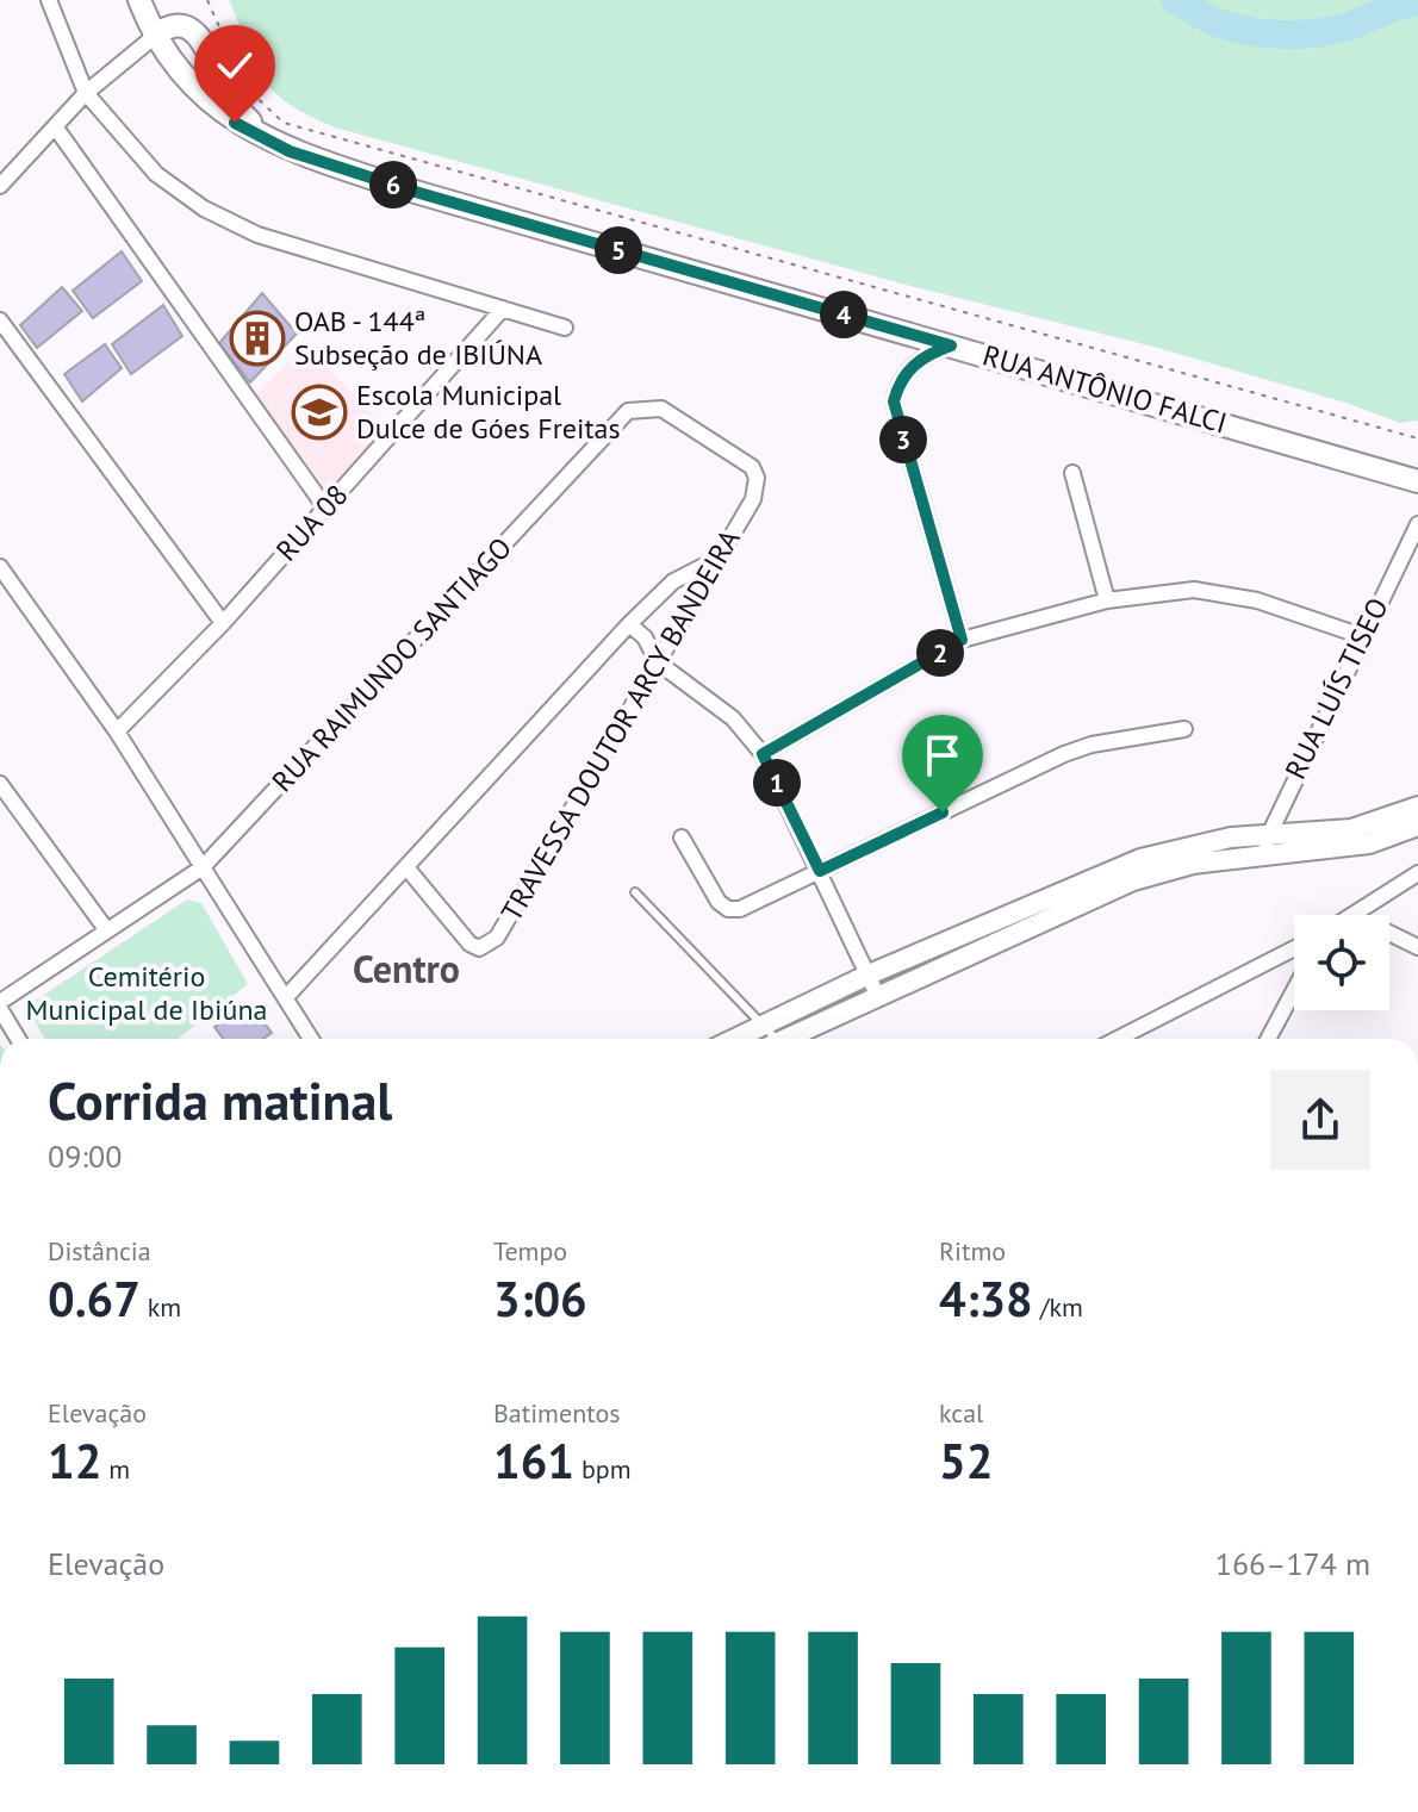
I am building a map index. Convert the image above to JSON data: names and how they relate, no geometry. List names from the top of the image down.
{
  "streets": {
    "main road": ["RUA ANTÔNIO FALCI"],
    "street": [
      "RUA 08",
      "RUA RAIMUNDO SANTIAGO",
      "RUA LUÍS TISEO",
      "TRAVESSA DOUTOR ARCY BANDEIRA"
    ]
  },
  "crossings": [
    ["RUA RAIMUNDO SANTIAGO", "TRAVESSA DOUTOR ARCY BANDEIRA"]
  ],
  "districts": ["Centro"],
  "parks": ["Cemitério Municipal de Ibiúna"],
  "places": {
    "building": ["OAB - 144ª Subseção de IBIÚNA"],
    "school or university": ["Escola Municipal Dulce de Góes Freitas"]
  },
  "page": {
    "pins": [
      "6",
      "5",
      "4",
      "3",
      "2",
      "1"
    ],
    "heading": ["Corrida matinal", "09:00"],
    "stats": [
      ["Distância", "0.67 km"],
      ["Tempo", "3:06"],
      ["Ritmo", "4:38 /km"],
      ["Elevação", "12 m"],
      ["Batimentos", "161 bpm"],
      ["kcal", "52"]
    ],
    "chart": ["Elevação", "166–174 m"]
  }
}
